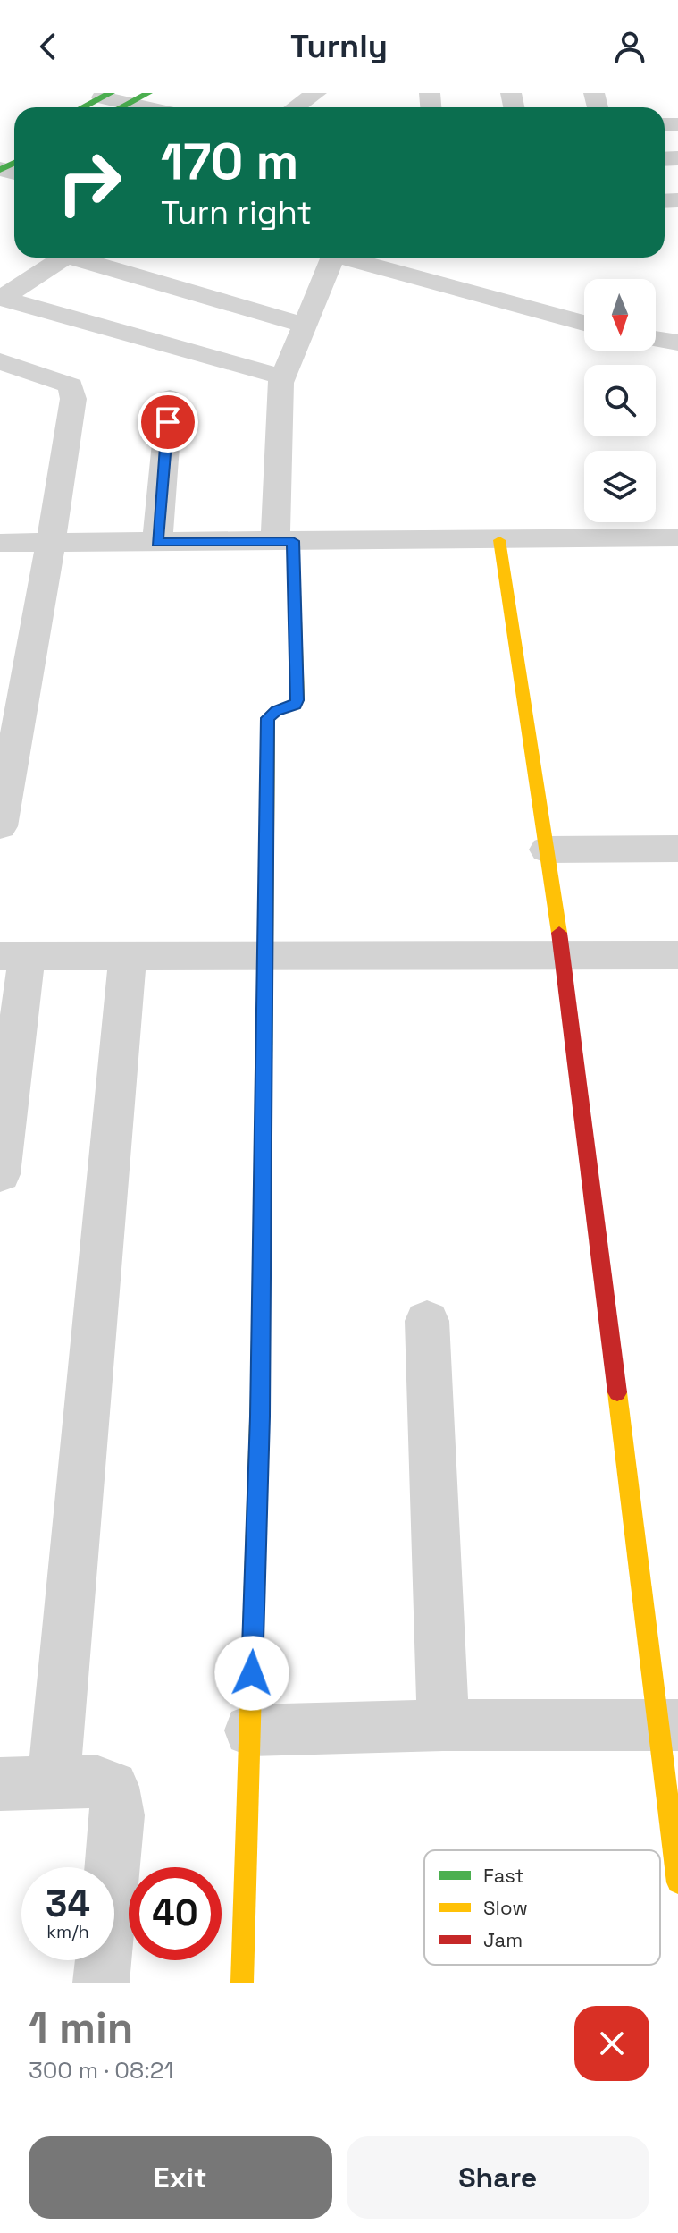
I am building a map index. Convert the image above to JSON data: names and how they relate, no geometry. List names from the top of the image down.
{
  "legend": ["Fast", "Slow", "Jam"],
  "north": "bottom",
  "page": {
    "header": "Turnly",
    "turn": ["170 m", "Turn right"],
    "speed": "34 km/h",
    "limit": "40",
    "heading": ["1 min", "300 m · 08:21"],
    "buttons": ["Exit", "Share"]
  }
}
